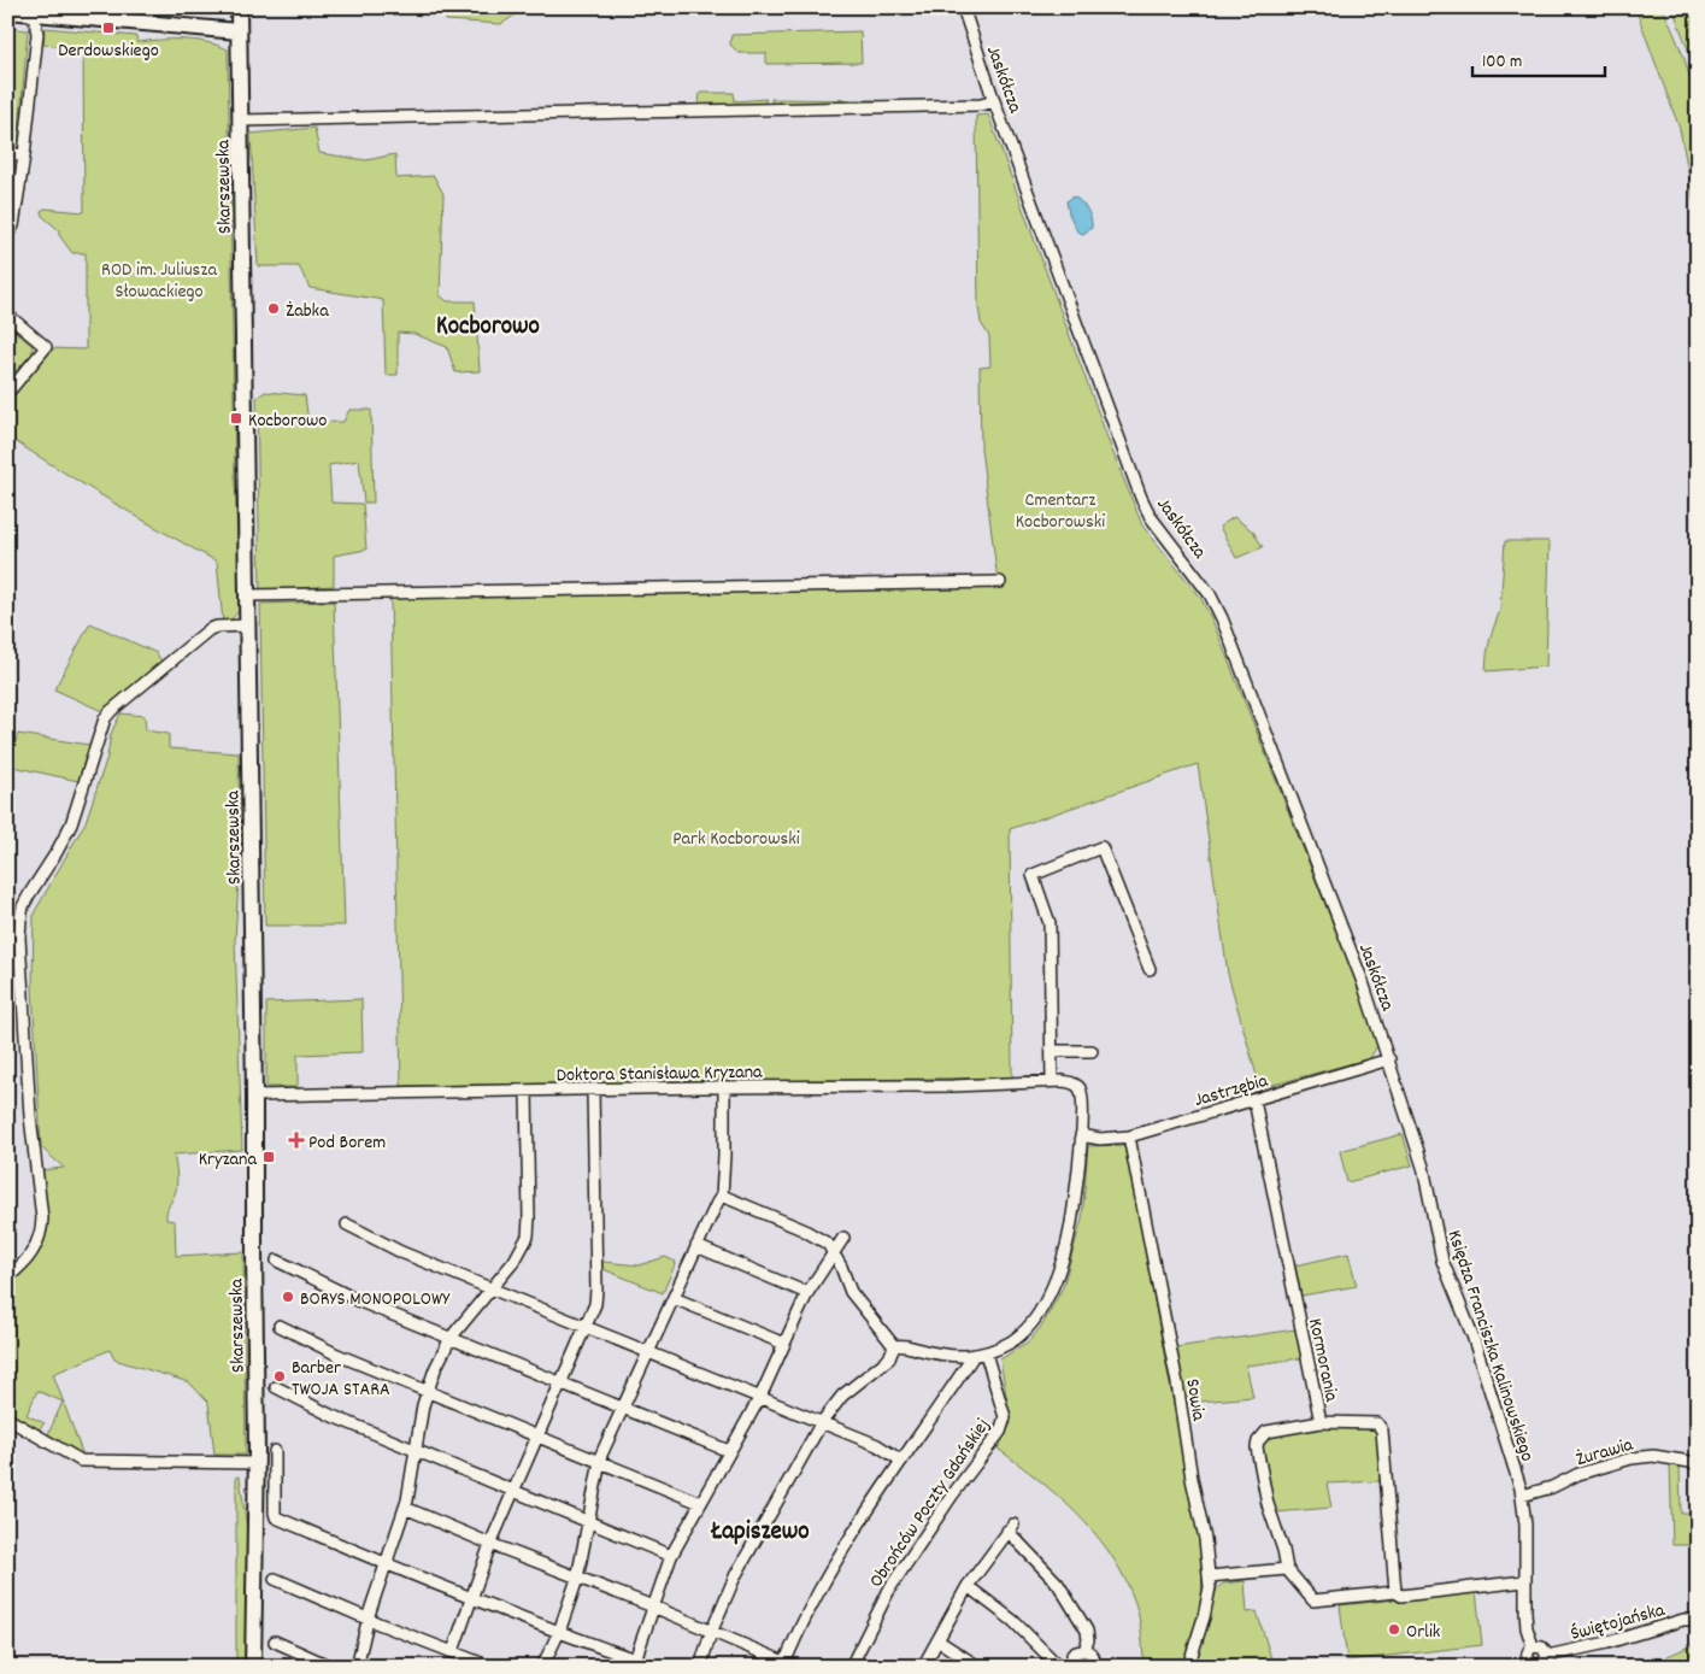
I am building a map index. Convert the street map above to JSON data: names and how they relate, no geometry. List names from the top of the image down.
{
  "streets": {
    "main road": ["Skarszewska"],
    "street": [
      "Jaskółcza",
      "Doktora Stanisława Kryzana",
      "Jastrzębia",
      "Księdza Franciszka Kalinowskiego",
      "Kormorania",
      "Sowia",
      "Żurawia",
      "Obrońców Poczty Gdańskiej",
      "Świętojańska"
    ]
  },
  "crossings": [
    ["Jaskółcza", "Jastrzębia"],
    ["Jaskółcza", "Księdza Franciszka Kalinowskiego"],
    ["Skarszewska", "Doktora Stanisława Kryzana"],
    ["Jastrzębia", "Księdza Franciszka Kalinowskiego"],
    ["Jastrzębia", "Kormorania"],
    ["Jastrzębia", "Sowia"],
    ["Księdza Franciszka Kalinowskiego", "Żurawia"],
    ["Księdza Franciszka Kalinowskiego", "Świętojańska"]
  ],
  "districts": ["Kocborowo", "Łapiszewo"],
  "parks": ["ROD im. Juliusza Słowackiego", "Cmentarz Kocborowski", "Park Kocborowski"],
  "places": {
    "transit": ["Derdowskiego", "Kocborowo", "Kryzana"],
    "other": [
      "Żabka",
      "BORYS MONOPOLOWY",
      "Barber TWOJA STARA",
      "Orlik"
    ],
    "health": ["Pod Borem"]
  },
  "scale_bar": "100 m"
}
